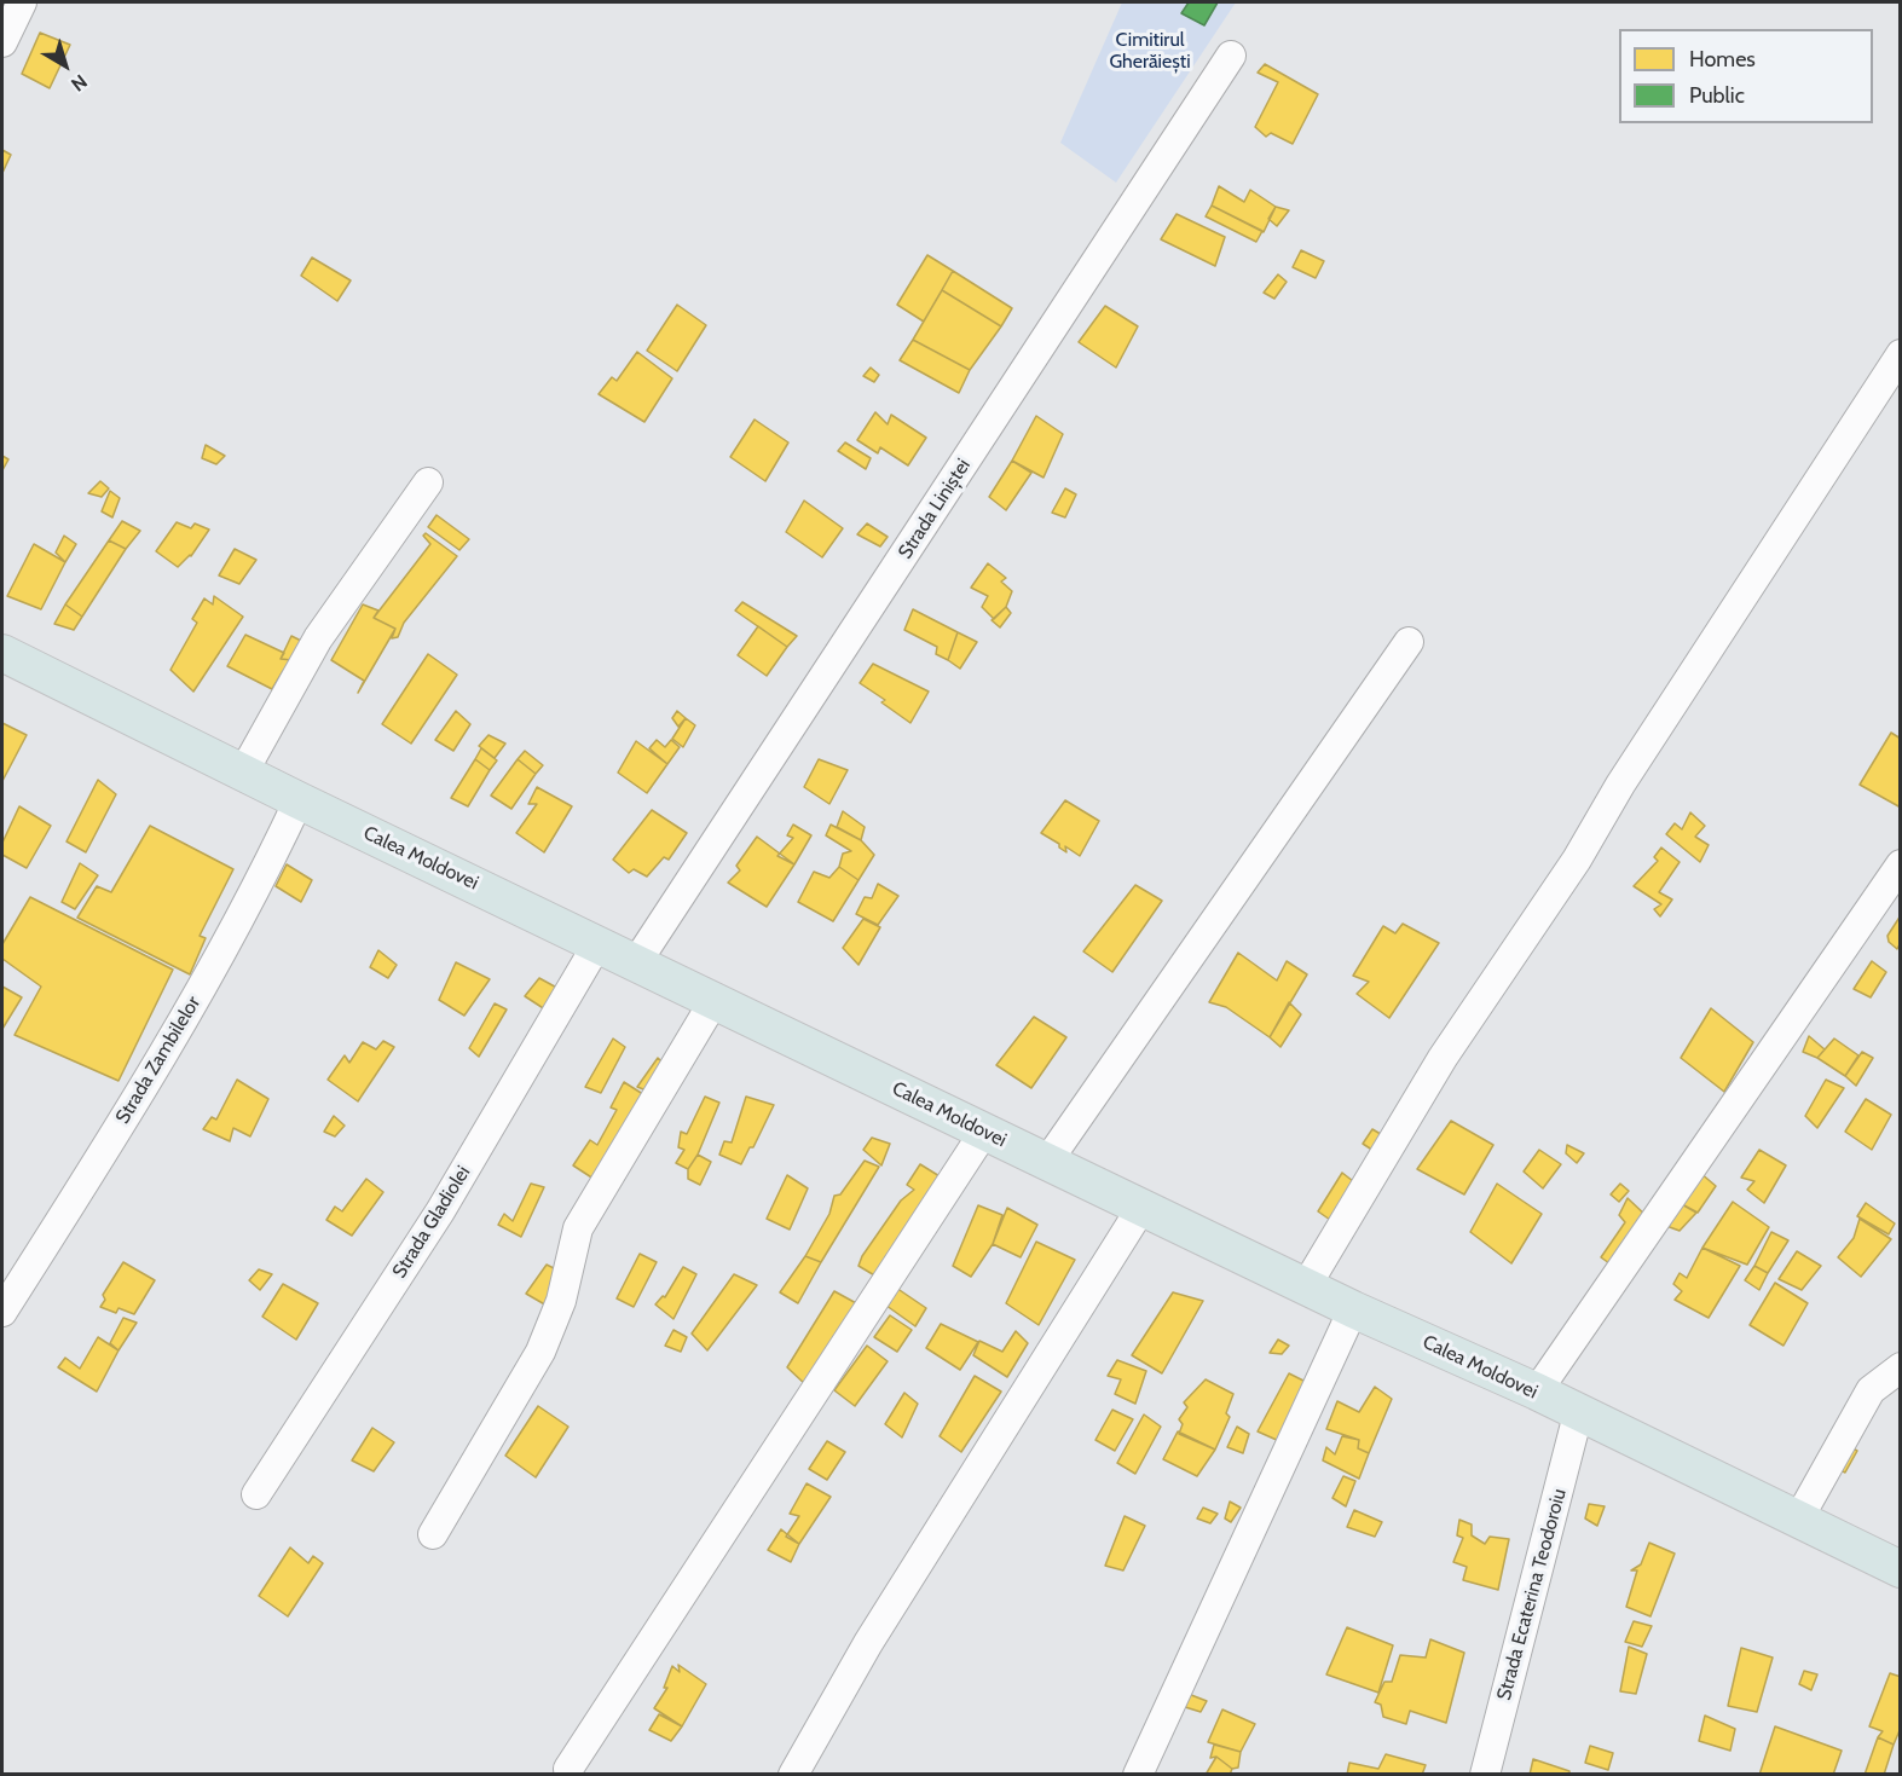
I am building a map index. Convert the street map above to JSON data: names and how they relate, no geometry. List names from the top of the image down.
{
  "streets": {
    "main road": ["Calea Moldovei"],
    "street": [
      "Strada Liniștei",
      "Strada Zambilelor",
      "Strada Gladiolei",
      "Strada Ecaterina Teodoroiu"
    ]
  },
  "crossings": [
    ["Strada Liniștei", "Calea Moldovei"],
    ["Calea Moldovei", "Strada Zambilelor"],
    ["Calea Moldovei", "Strada Gladiolei"],
    ["Calea Moldovei", "Strada Ecaterina Teodoroiu"]
  ],
  "parks": ["Cimitirul Gherăiești"],
  "legend": ["Homes", "Public"],
  "north": "bottom right"
}
